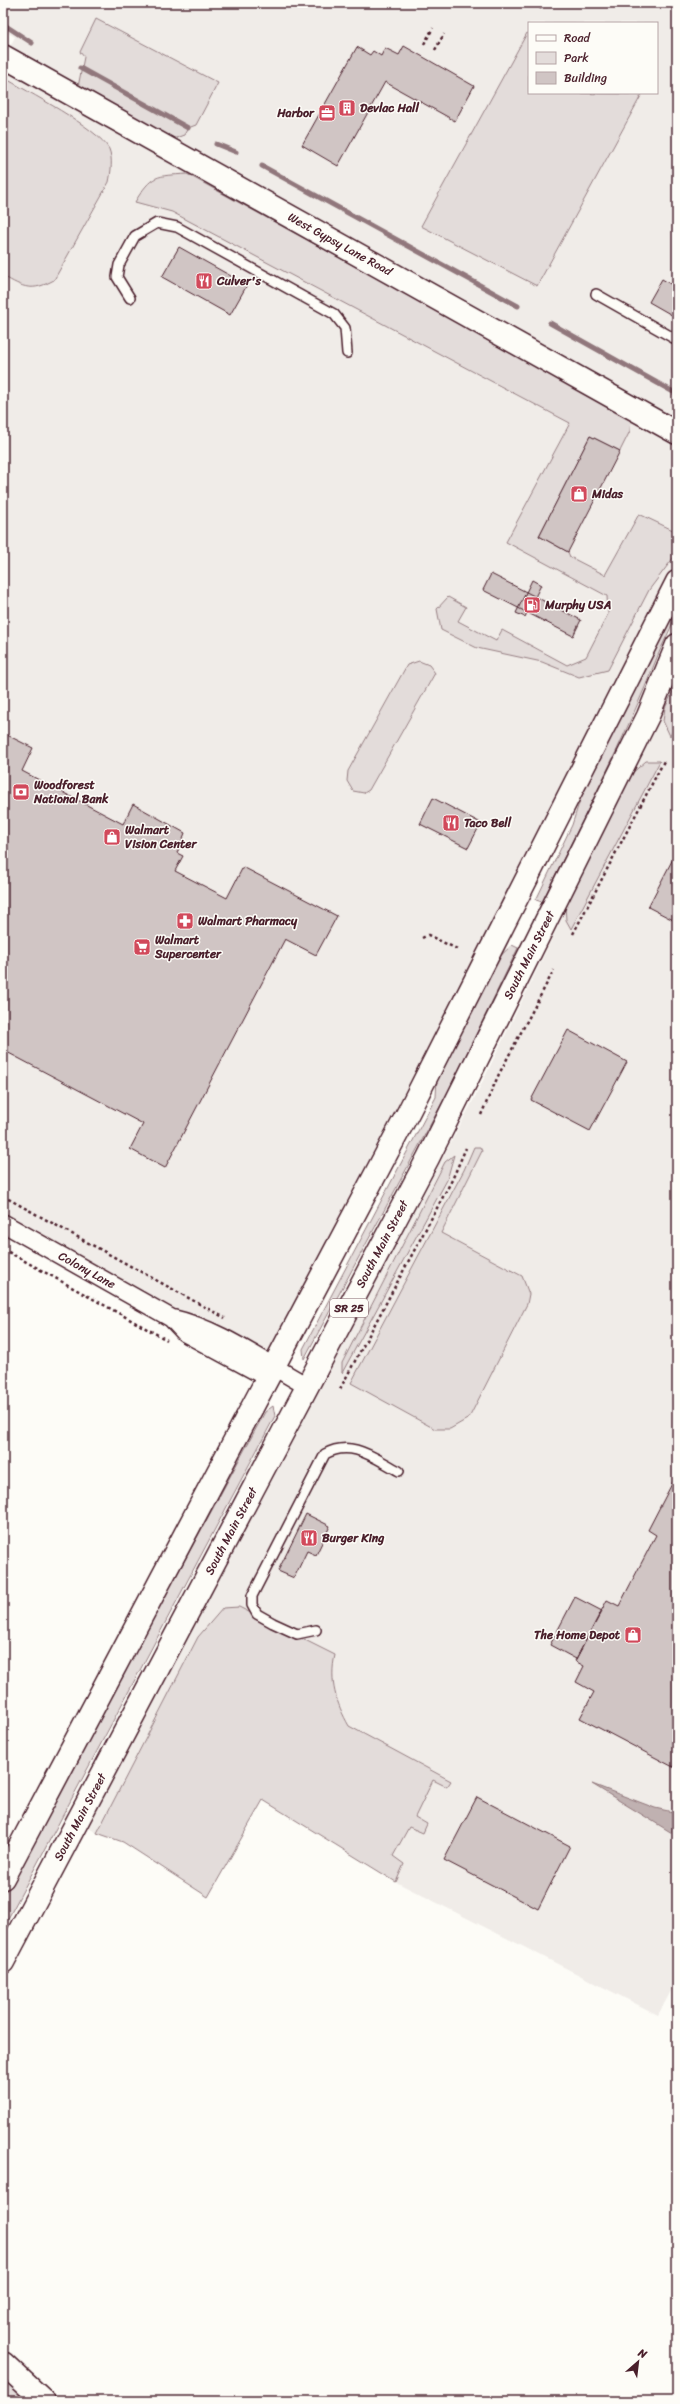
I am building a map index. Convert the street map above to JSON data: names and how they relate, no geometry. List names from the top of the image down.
{
  "streets": {
    "main road": ["West Gypsy Lane Road", "South Main Street", "SR 25"],
    "street": ["Colony Lane"]
  },
  "crossings": [
    ["South Main Street", "Colony Lane"]
  ],
  "places": {
    "building": ["Devlac Hall"],
    "office": ["Harbor"],
    "restaurant": ["Culver's", "Taco Bell", "Burger King"],
    "shop": ["Midas", "Walmart Vision Center", "The Home Depot"],
    "fuel station": ["Murphy USA"],
    "bank": ["Woodforest National Bank"],
    "pharmacy": ["Walmart Pharmacy"],
    "supermarket": ["Walmart Supercenter"]
  },
  "legend": ["Road", "Park", "Building"],
  "north": "top right"
}
